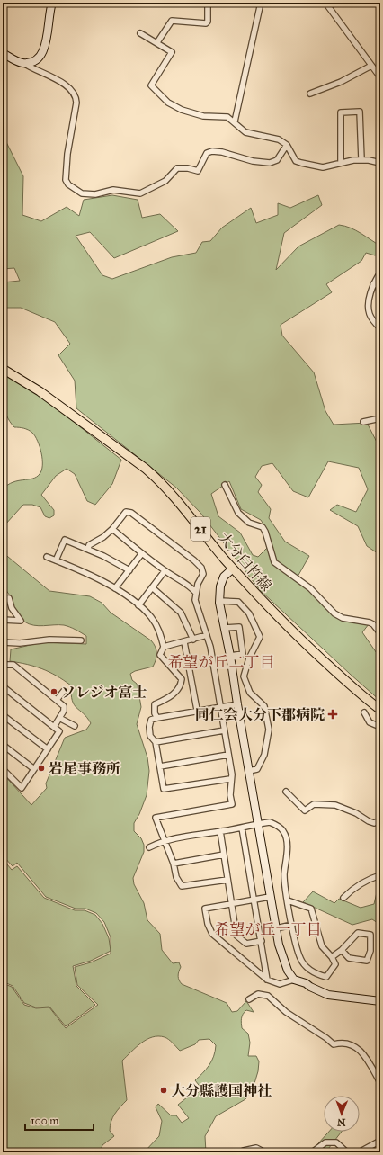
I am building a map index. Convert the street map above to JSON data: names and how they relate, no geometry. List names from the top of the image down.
{
  "streets": {
    "main road": ["21", "大分臼杵線"]
  },
  "districts": ["希望が丘二丁目", "希望が丘一丁目"],
  "places": {
    "other": ["ソレジオ富士", "岩尾事務所", "大分縣護国神社"],
    "health": ["同仁会大分下郡病院"]
  },
  "scale_bar": "100 m",
  "north": "bottom"
}
